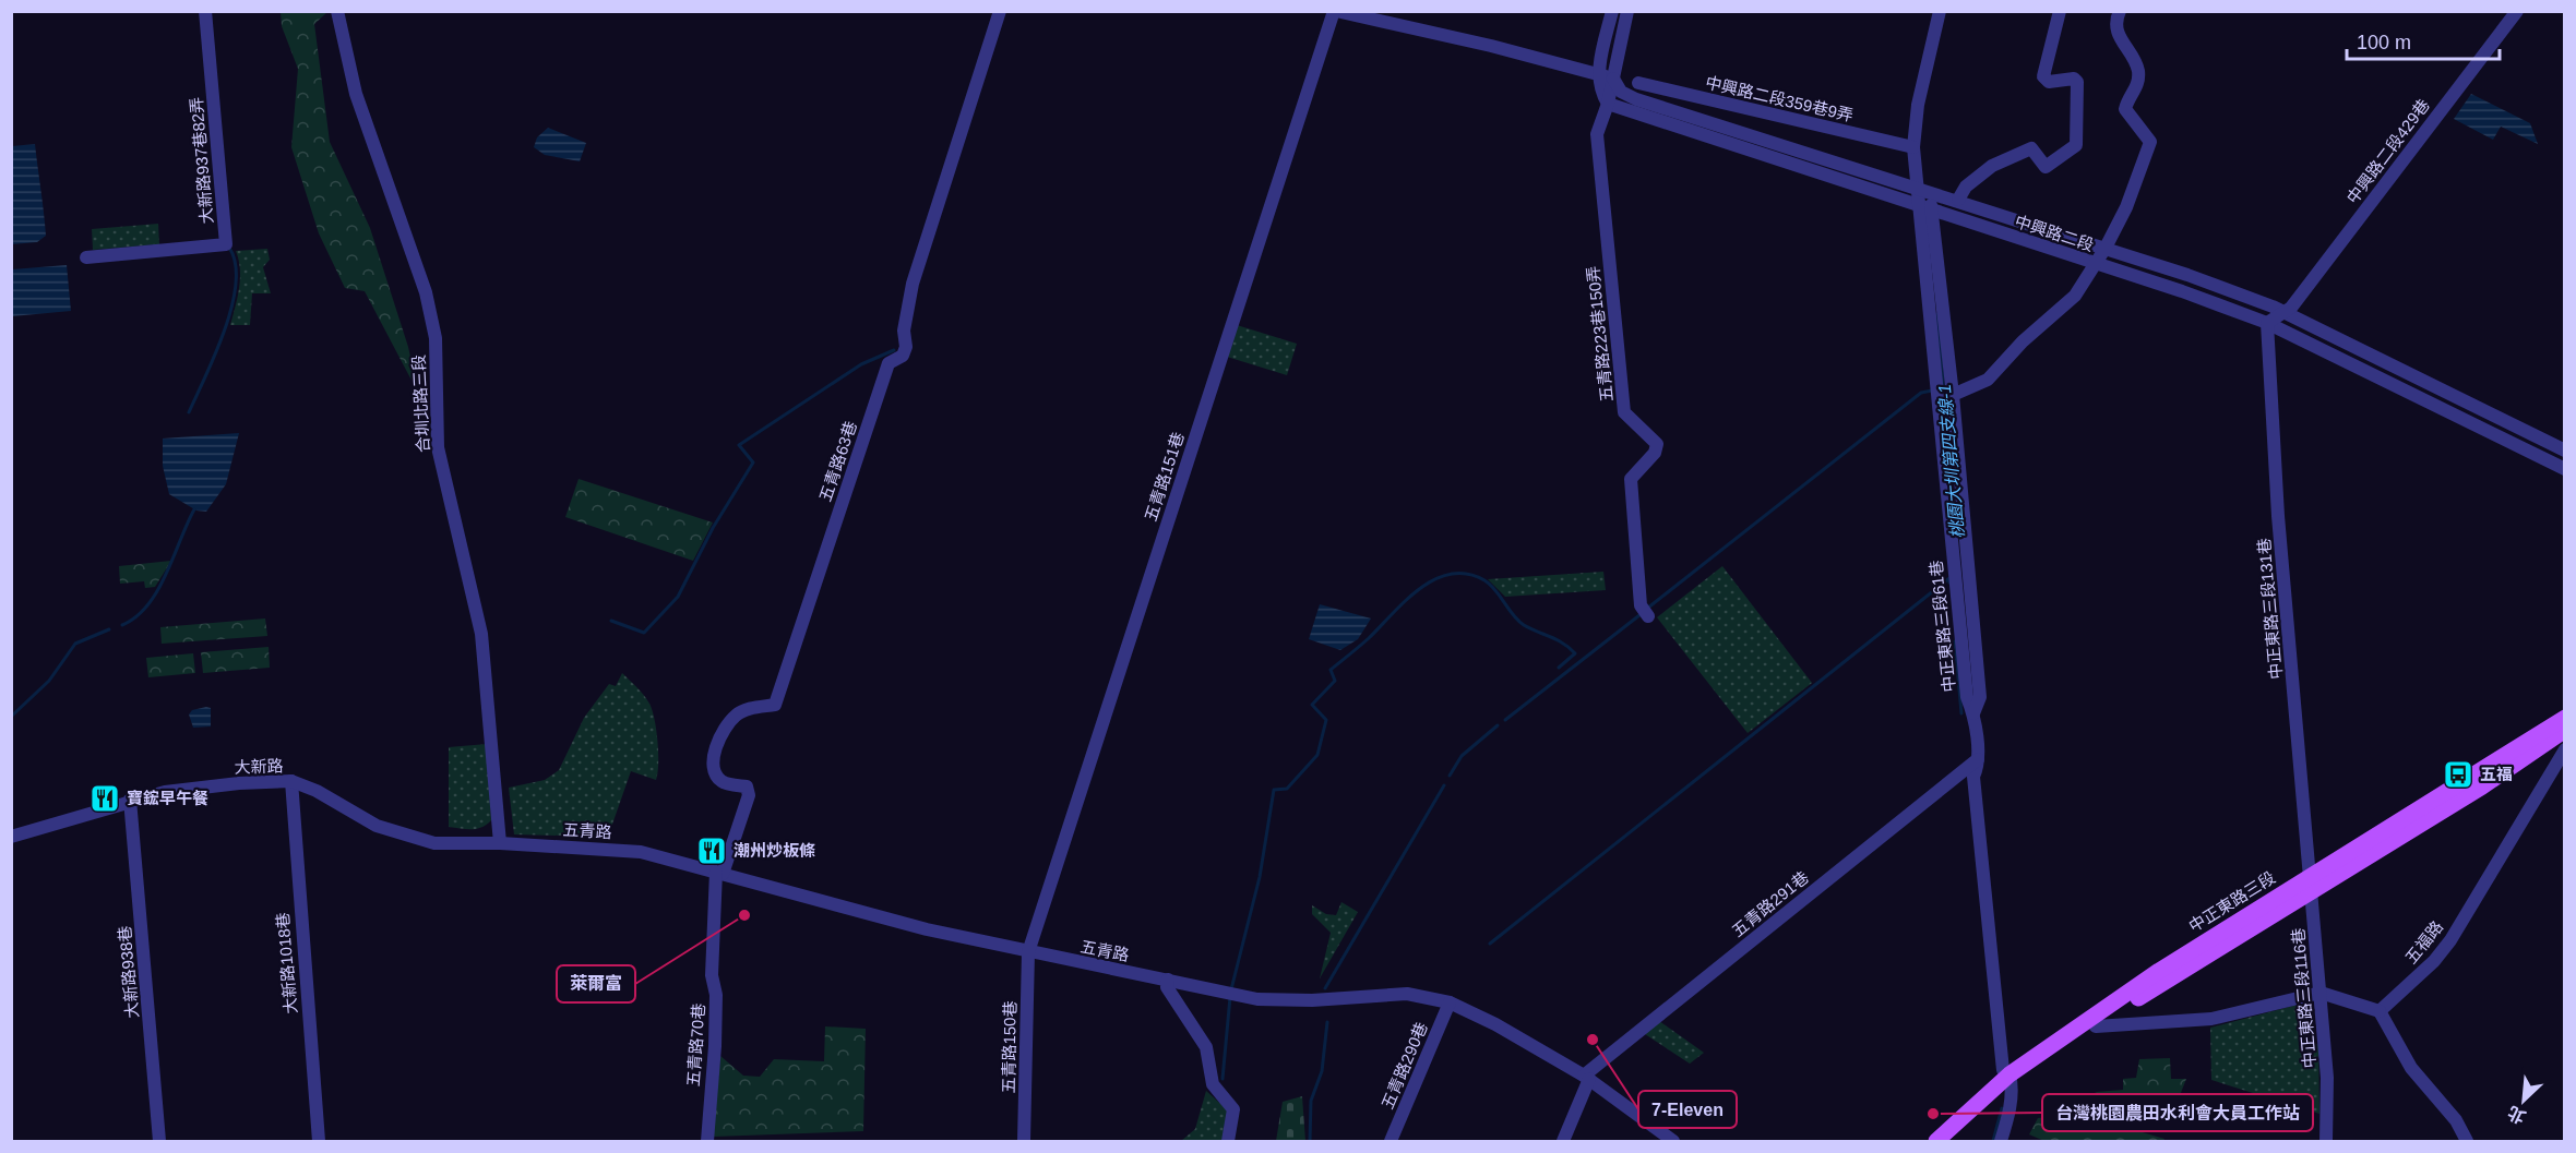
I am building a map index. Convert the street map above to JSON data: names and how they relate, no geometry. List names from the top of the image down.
{
  "streets": {
    "main road": ["中正東路三段"],
    "street": [
      "中興路二段359巷9弄",
      "中興路二段429巷",
      "大新路937巷82弄",
      "中興路二段",
      "五青路223巷150弄",
      "合圳北路三段",
      "五青路63巷",
      "五青路151巷",
      "中正東路三段131巷",
      "中正東路三段61巷",
      "大新路",
      "五青路",
      "五青路291巷",
      "五福路",
      "大新路1018巷",
      "大新路938巷",
      "中正東路三段116巷",
      "五青路70巷",
      "五青路150巷",
      "五青路290巷"
    ]
  },
  "crossings": [
    ["中興路二段429巷", "中興路二段"],
    ["中興路二段", "五青路223巷150弄"],
    ["中興路二段", "中正東路三段131巷"],
    ["中興路二段", "中正東路三段61巷"],
    ["合圳北路三段", "大新路"],
    ["合圳北路三段", "五青路"],
    ["五青路63巷", "五青路"],
    ["五青路63巷", "五青路70巷"],
    ["五青路151巷", "五青路"],
    ["五青路151巷", "五青路150巷"],
    ["中正東路三段131巷", "中正東路三段"],
    ["中正東路三段131巷", "中正東路三段116巷"],
    ["中正東路三段61巷", "中正東路三段"],
    ["中正東路三段61巷", "五青路291巷"],
    ["大新路", "五青路"],
    ["大新路", "大新路1018巷"],
    ["大新路", "大新路938巷"],
    ["五青路", "五青路291巷"],
    ["五青路", "五青路70巷"],
    ["五青路", "五青路150巷"],
    ["五青路", "五青路290巷"],
    ["中正東路三段", "中正東路三段116巷"]
  ],
  "water": ["桃園大圳第四支線-1"],
  "places": {
    "bus stop": ["五福"],
    "restaurant": ["寶鋐早午餐", "潮州炒板條"],
    "other": ["萊爾富", "7-Eleven", "台灣桃園農田水利會大員工作站"]
  },
  "scale_bar": "100 m",
  "north": "bottom left"
}
